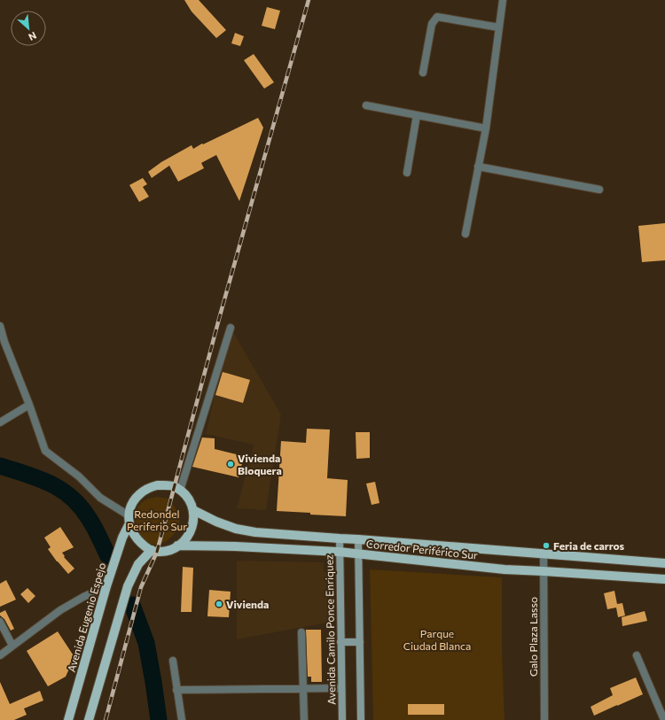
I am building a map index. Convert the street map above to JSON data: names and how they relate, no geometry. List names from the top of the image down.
{
  "streets": {
    "main road": ["Corredor Periférico Sur", "Avenida Eugenio Espejo", "Avenida Camilo Ponce Enriquez"],
    "street": ["Galo Plaza Lasso"]
  },
  "crossings": [
    ["Corredor Periférico Sur", "Avenida Eugenio Espejo"],
    ["Corredor Periférico Sur", "Avenida Camilo Ponce Enriquez"],
    ["Corredor Periférico Sur", "Galo Plaza Lasso"]
  ],
  "parks": ["Redondel Periferio Sur", "Parque Ciudad Blanca"],
  "places": ["Vivienda Bloquera", "Feria de carros", "Vivienda"],
  "north": "bottom right"
}
